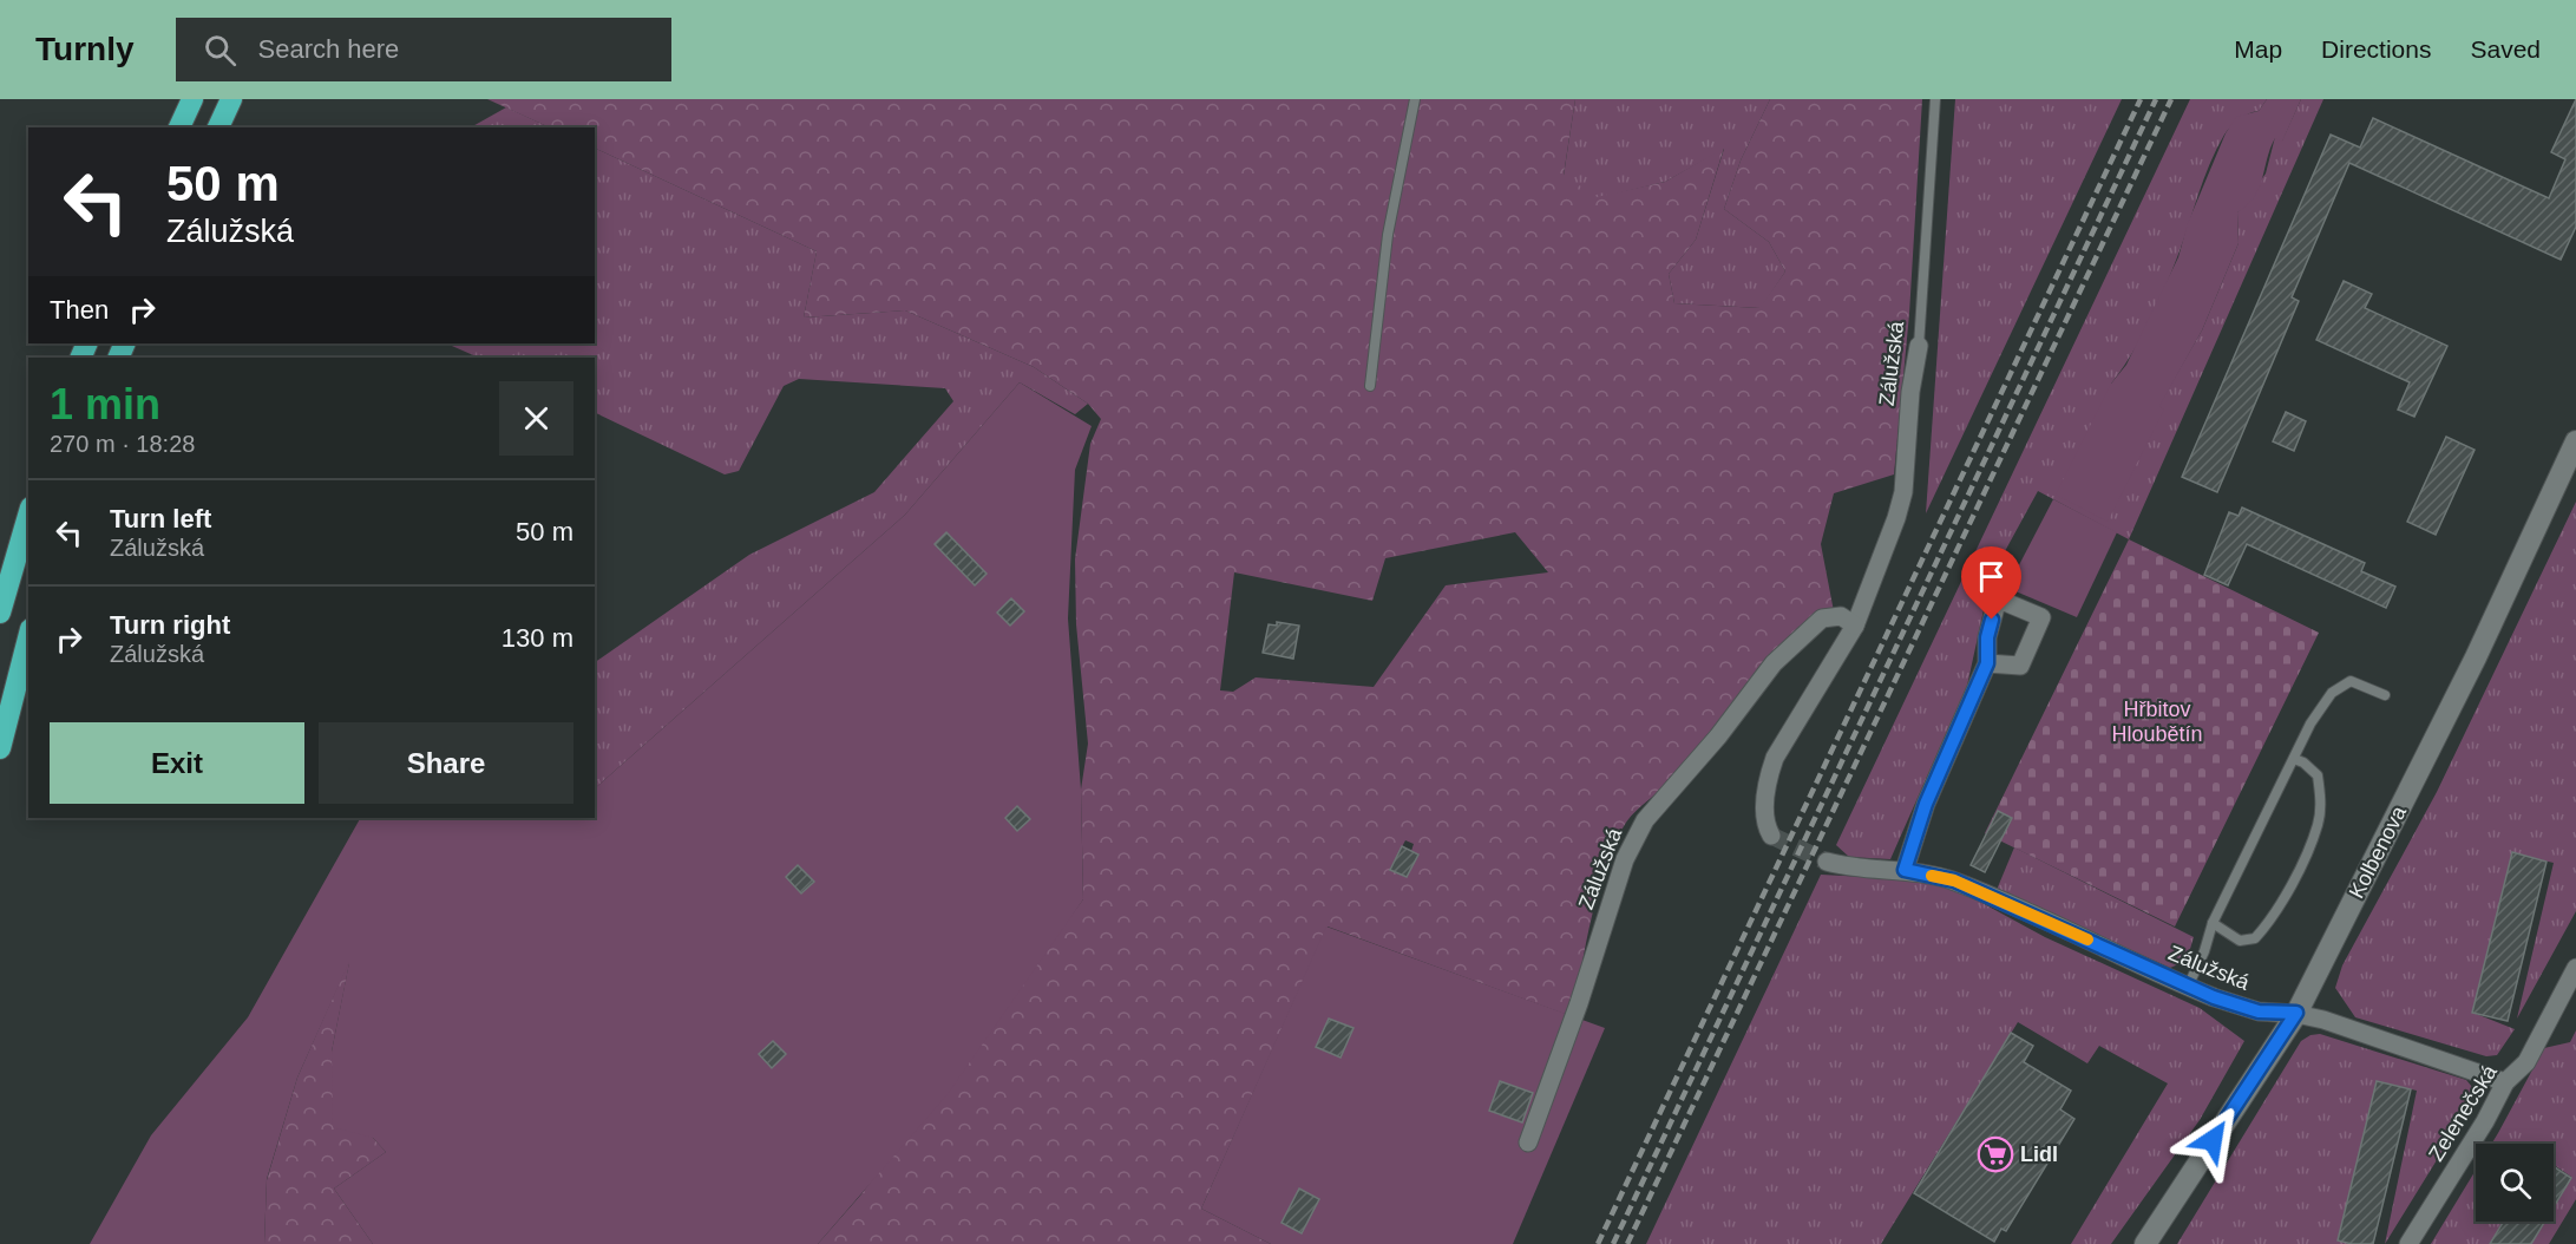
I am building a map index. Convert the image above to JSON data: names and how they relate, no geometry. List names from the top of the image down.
{
  "streets": {
    "main road": ["Kolbenova"],
    "street": ["Zálužská", "Zelenečská"]
  },
  "crossings": [
    ["Zálužská", "Kolbenova"],
    ["Zálužská", "Zelenečská"]
  ],
  "parks": ["Hřbitov Hloubětín"],
  "places": {
    "supermarket": ["Lidl"]
  },
  "page": {
    "header": "Turnly",
    "search": "Search here",
    "nav": ["Map", "Directions", "Saved"],
    "turn": ["50 m", "Zálužská"],
    "then": "Then",
    "heading": ["1 min", "270 m · 18:28"],
    "list": [
      {
        "name": "Turn left",
        "note": "Zálužská",
        "value": "50 m"
      },
      {
        "name": "Turn right",
        "note": "Zálužská",
        "value": "130 m"
      }
    ],
    "buttons": ["Exit", "Share"]
  }
}
